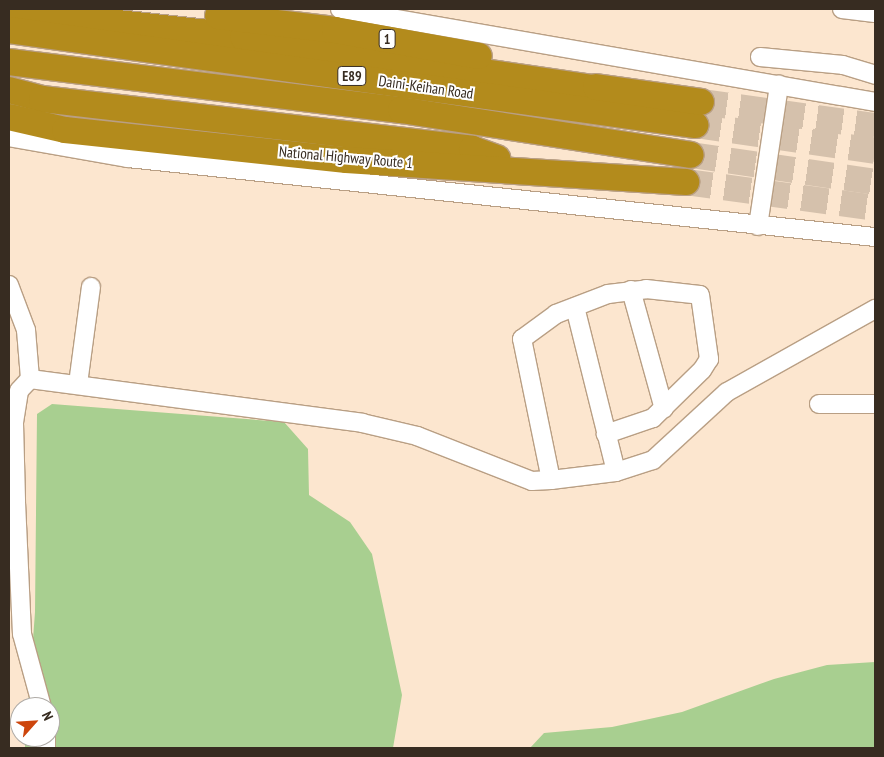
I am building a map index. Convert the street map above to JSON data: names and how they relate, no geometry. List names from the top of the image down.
{
  "streets": {
    "highway": [
      "1",
      "E89",
      "Daini-Keihan Road",
      "National Highway Route 1"
    ]
  },
  "crossings": [
    ["1", "Daini-Keihan Road"]
  ],
  "north": "top right"
}
